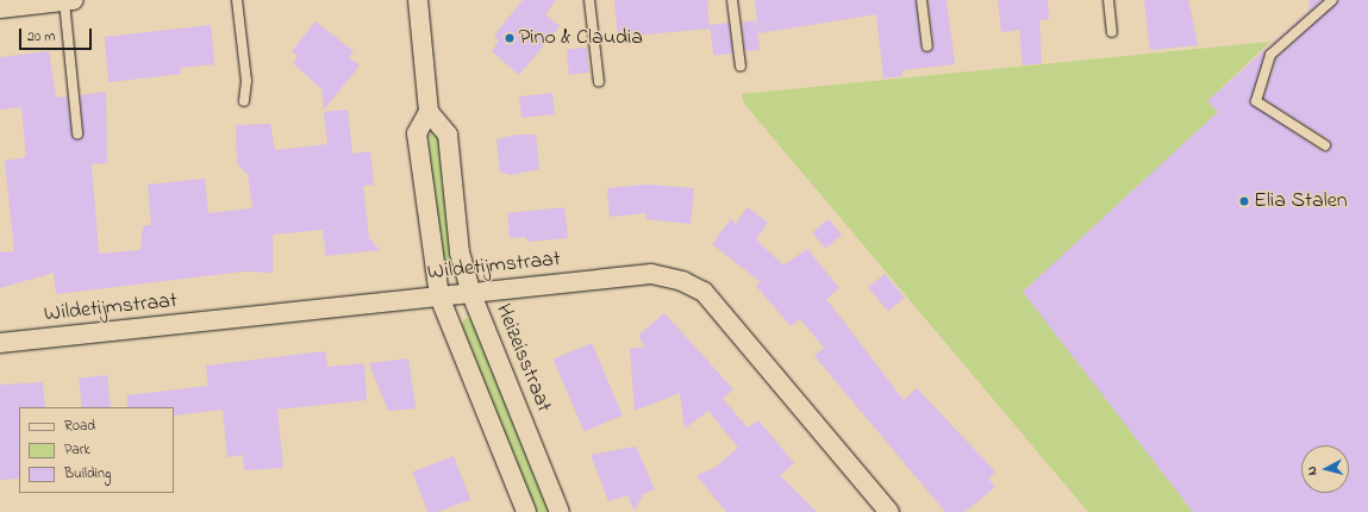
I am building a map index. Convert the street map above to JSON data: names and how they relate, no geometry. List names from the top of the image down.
{
  "streets": {
    "street": ["Wildetijmstraat", "Heizeisstraat"]
  },
  "crossings": [
    ["Wildetijmstraat", "Heizeisstraat"]
  ],
  "places": ["Pino & Claudia", "Elia Stalen"],
  "legend": ["Road", "Park", "Building"],
  "scale_bar": "20 m",
  "north": "left"
}
